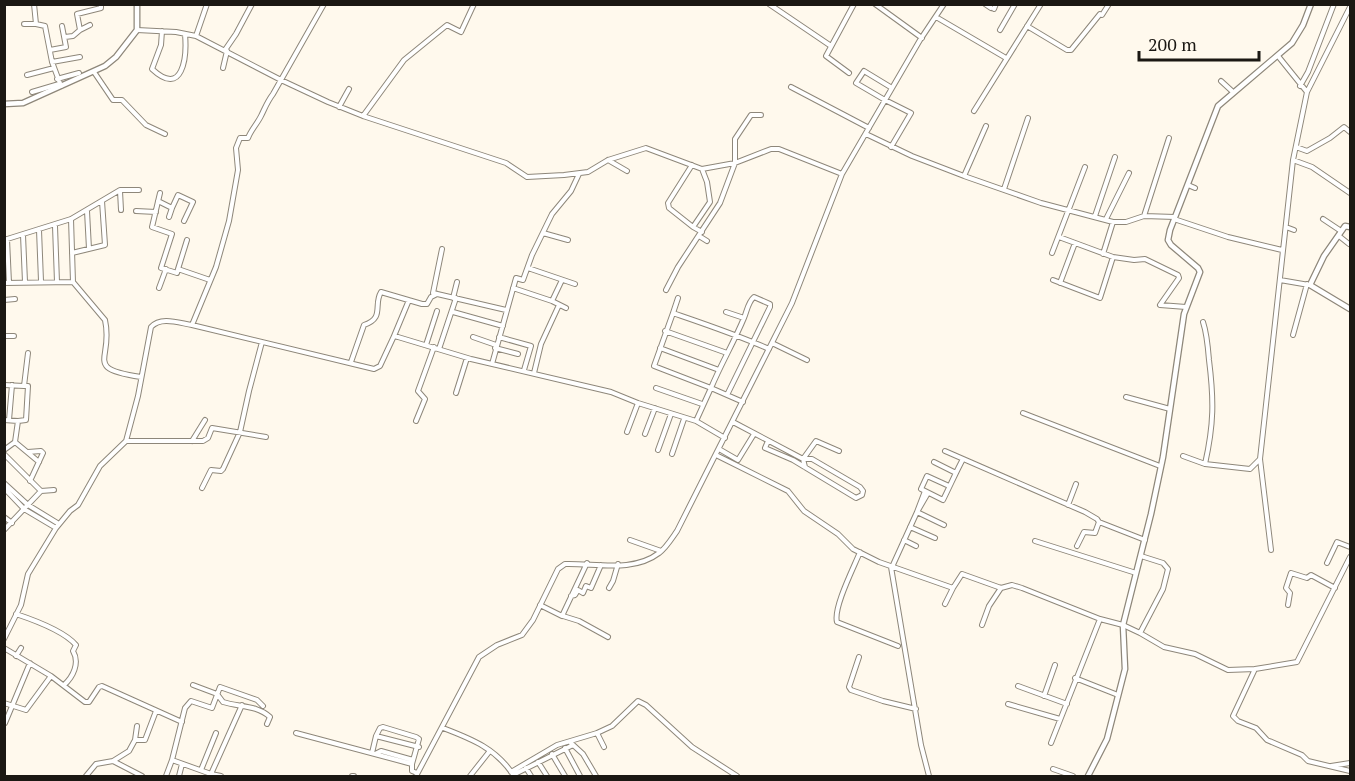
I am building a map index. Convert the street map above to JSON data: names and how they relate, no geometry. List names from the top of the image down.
{
  "scale_bar": "200 m"
}
